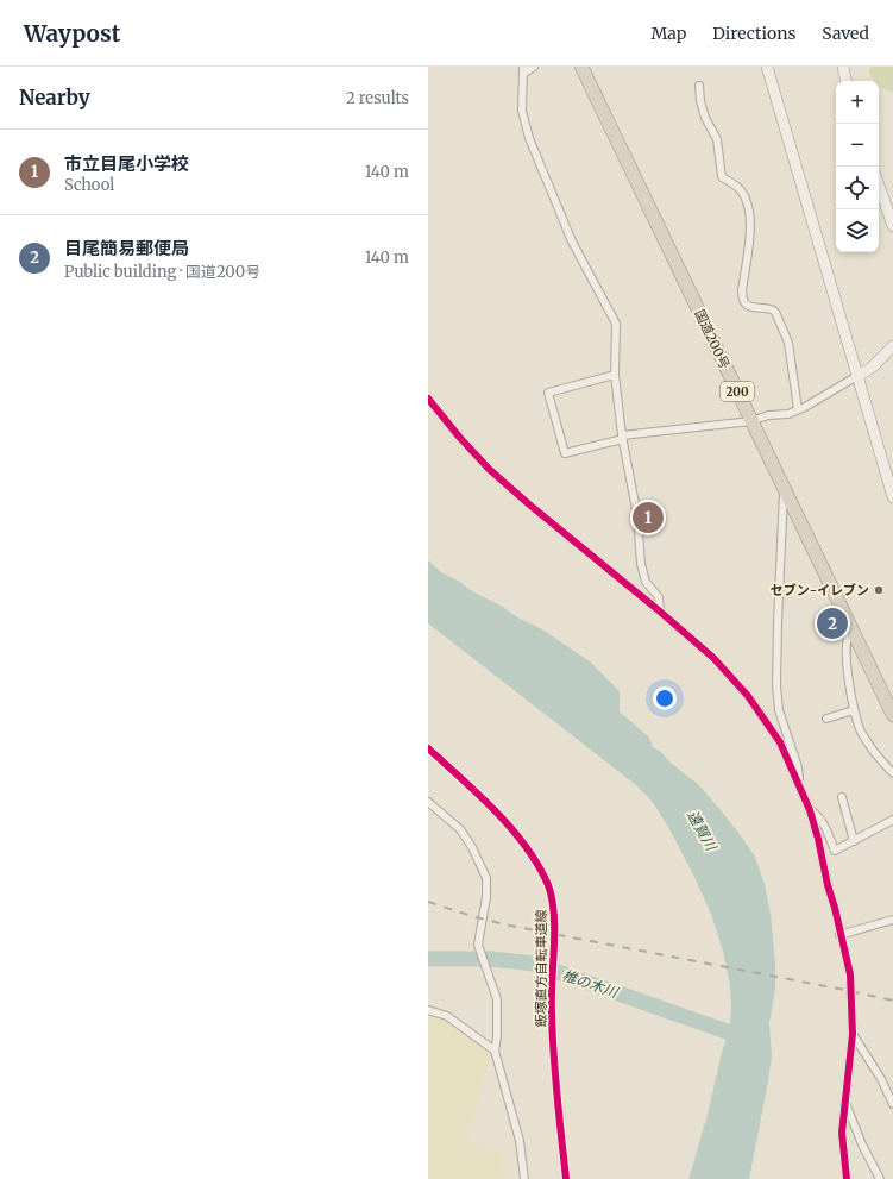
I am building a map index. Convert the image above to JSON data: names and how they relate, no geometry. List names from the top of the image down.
{
  "streets": {
    "highway": ["国道200号", "200"],
    "cycle path": ["飯塚直方自転車道線"]
  },
  "water": ["遠賀川", "椎の木川"],
  "places": ["セブン-イレブン"],
  "page": {
    "header": "Waypost",
    "nav": ["Map", "Directions", "Saved"],
    "heading": ["Nearby", "2 results"],
    "map_buttons": ["+", "−"],
    "list": [
      {
        "mark": "1",
        "name": "市立目尾小学校",
        "note": "School",
        "value": "140 m"
      },
      {
        "mark": "2",
        "name": "目尾簡易郵便局",
        "note": "Public building · 国道200号",
        "value": "140 m"
      }
    ],
    "pins": ["1", "2"]
  }
}
